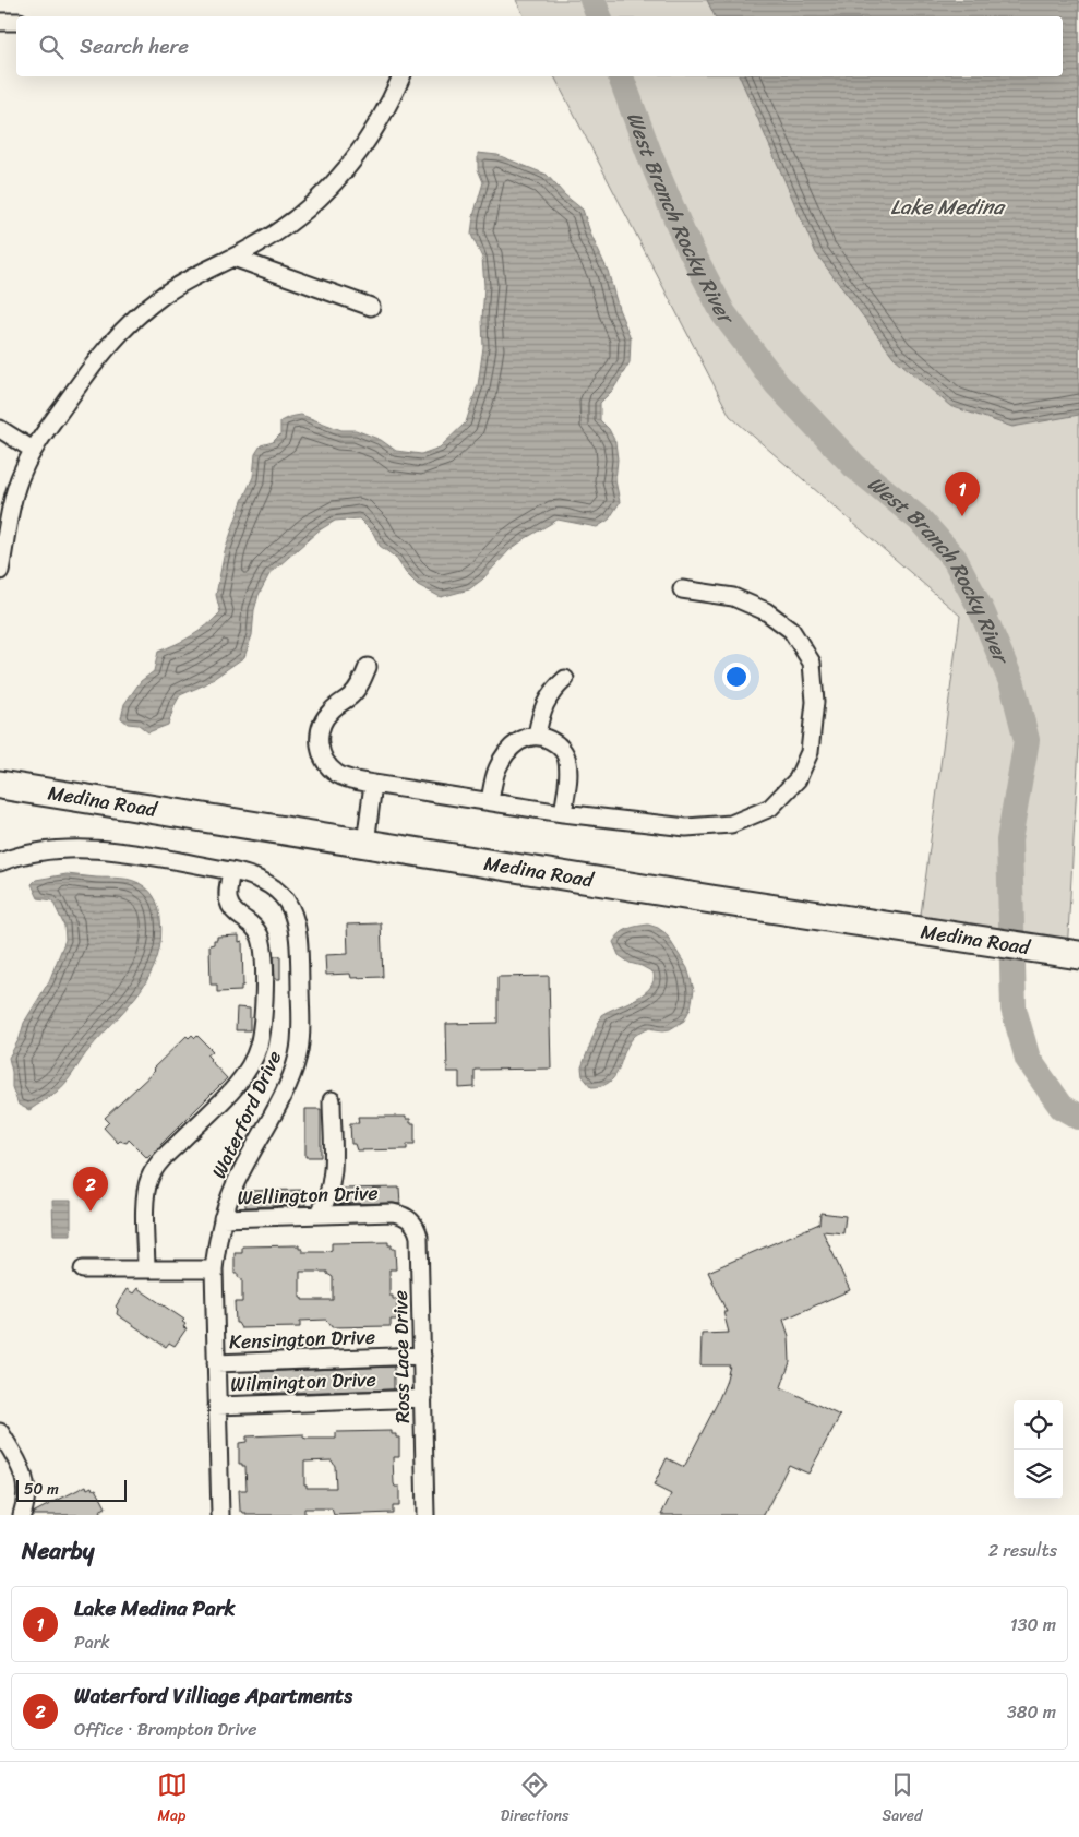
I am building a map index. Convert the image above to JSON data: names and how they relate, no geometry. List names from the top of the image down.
{
  "streets": {
    "highway": ["Medina Road"],
    "street": [
      "Waterford Drive",
      "Wellington Drive",
      "Kensington Drive",
      "Ross Lace Drive",
      "Wilmington Drive"
    ]
  },
  "crossings": [
    ["Waterford Drive", "Wellington Drive"],
    ["Waterford Drive", "Kensington Drive"],
    ["Waterford Drive", "Wilmington Drive"],
    ["Wellington Drive", "Ross Lace Drive"],
    ["Kensington Drive", "Ross Lace Drive"],
    ["Ross Lace Drive", "Wilmington Drive"]
  ],
  "water": ["Lake Medina", "West Branch Rocky River"],
  "scale_bar": "50 m",
  "page": {
    "search": "Search here",
    "pins": ["1", "2"],
    "scale": "50 m",
    "heading": ["Nearby", "2 results"],
    "list": [
      {
        "mark": "1",
        "name": "Lake Medina Park",
        "note": "Park",
        "value": "130 m"
      },
      {
        "mark": "2",
        "name": "Waterford Villiage Apartments",
        "note": "Office · Brompton Drive",
        "value": "380 m"
      }
    ],
    "nav": ["Map", "Directions", "Saved"]
  }
}
